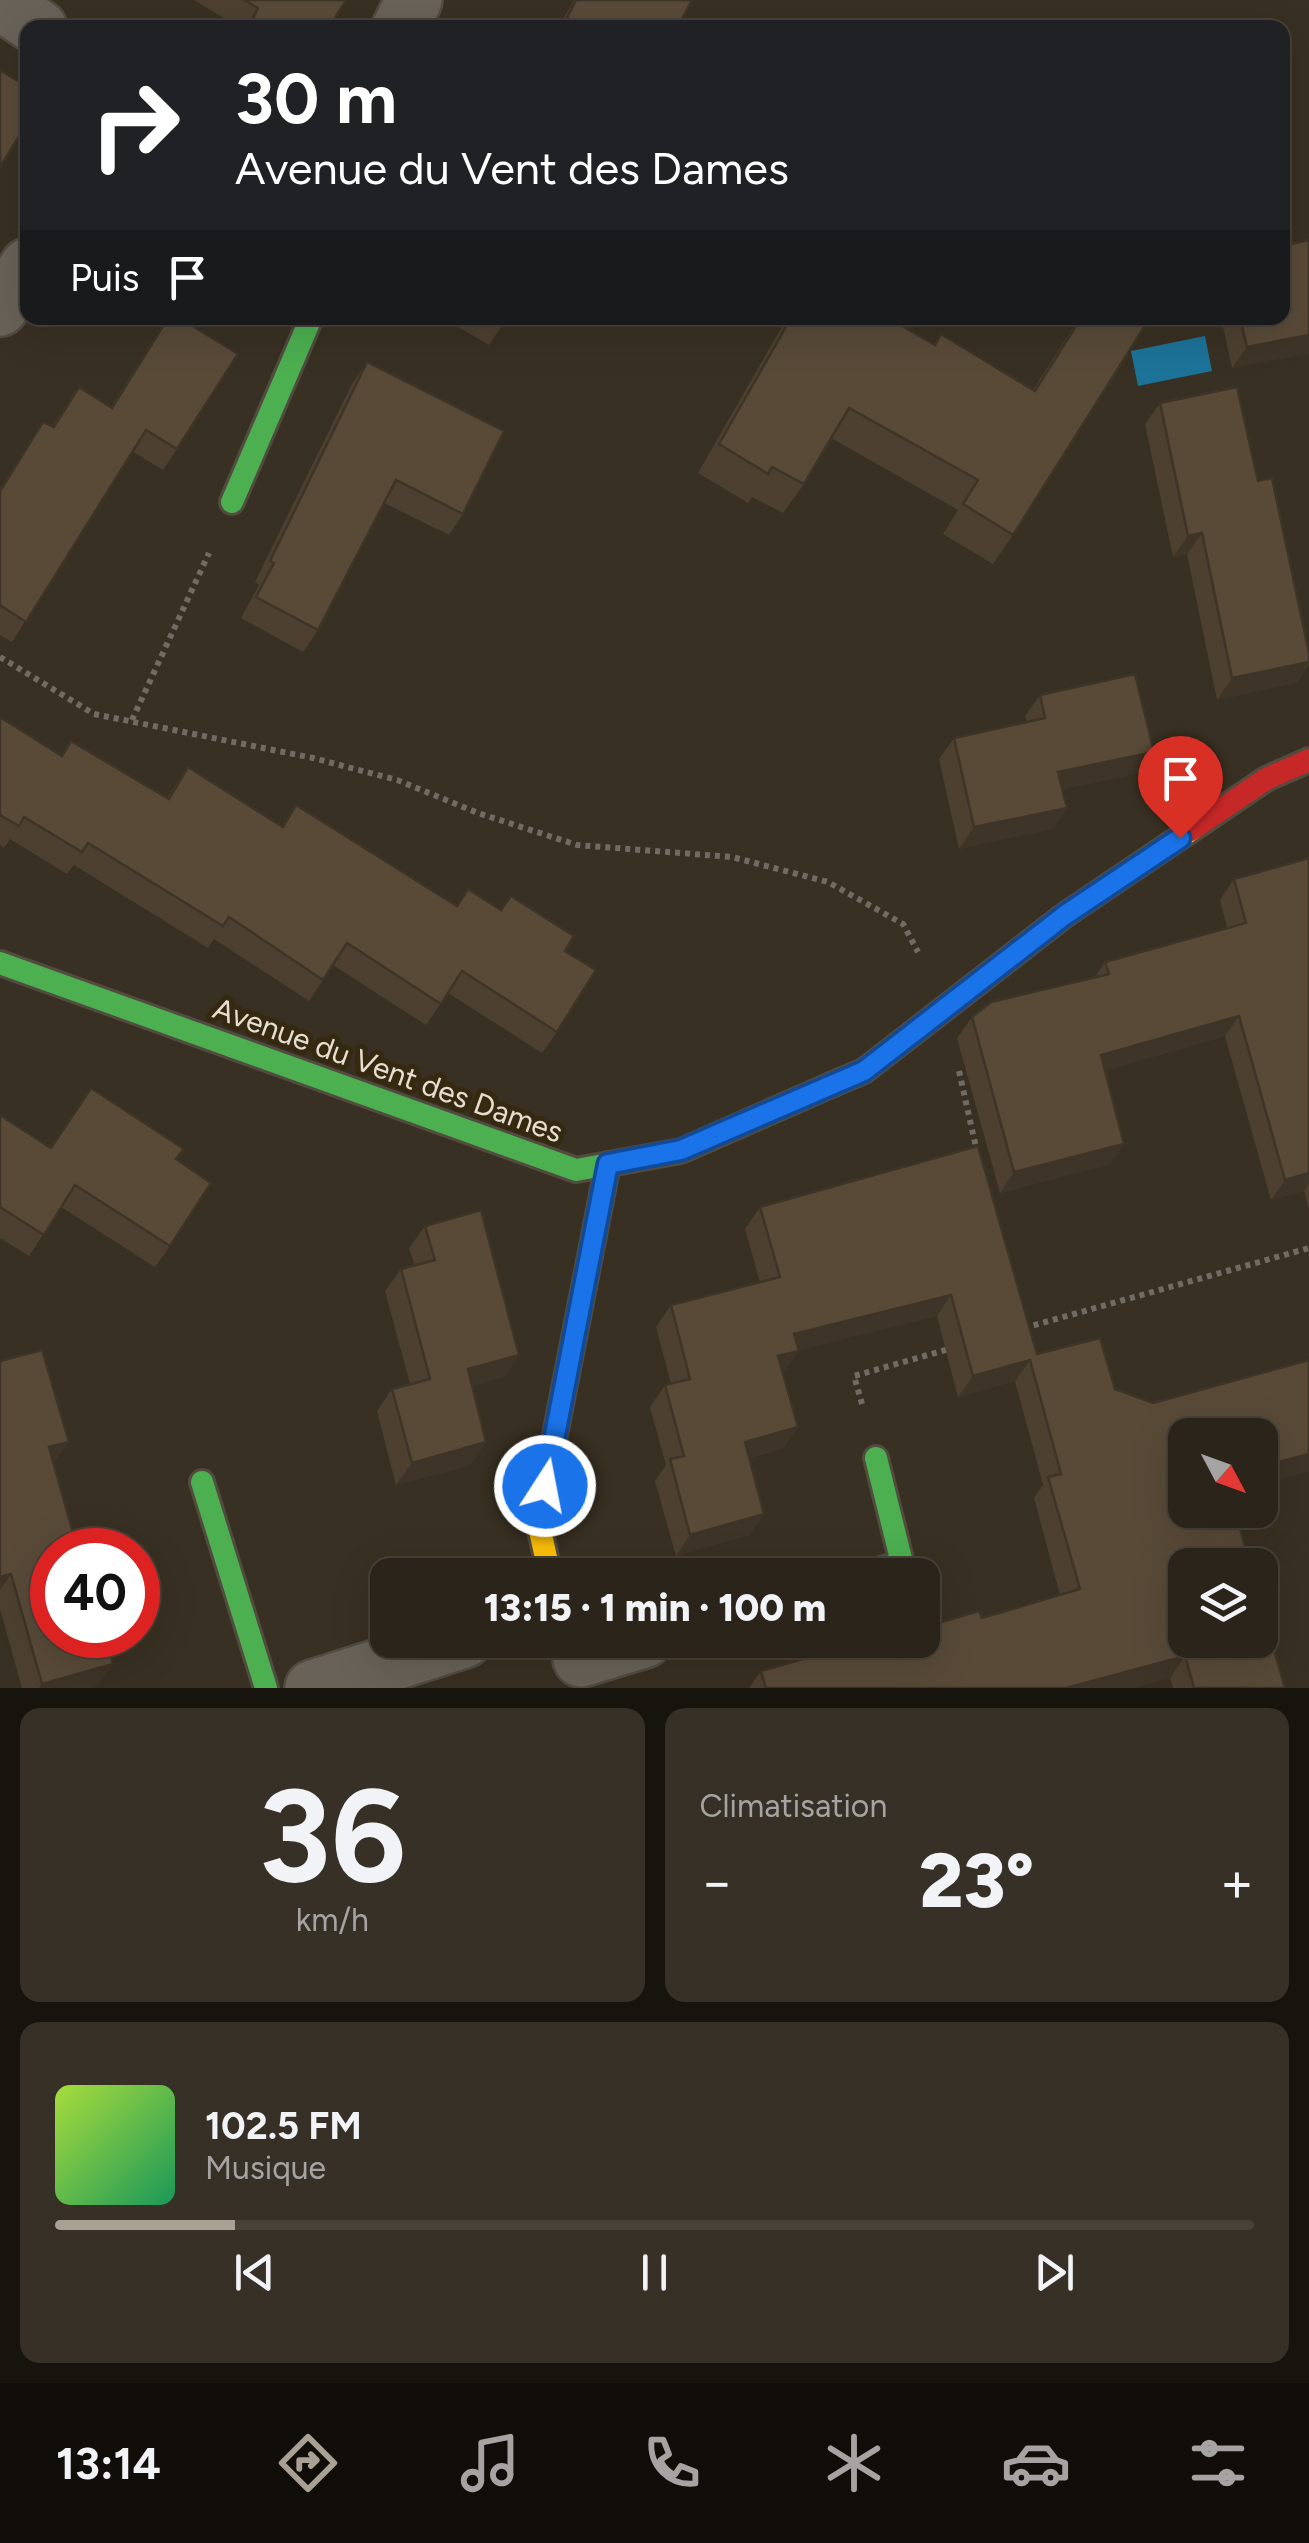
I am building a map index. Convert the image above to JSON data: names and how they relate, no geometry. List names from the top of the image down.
{
  "streets": {
    "street": ["Avenue du Vent des Dames"]
  },
  "north": "bottom right",
  "page": {
    "turn": ["30 m", "Avenue du Vent des Dames"],
    "then": "Puis",
    "limit": "40",
    "trip": "13:15 · 1 min · 100 m",
    "tile": [
      ["36", "km/h"],
      "Climatisation"
    ],
    "heat": ["−", "23°", "+"],
    "song": ["102.5 FM", "Musique"],
    "tabs": "13:14"
  }
}
